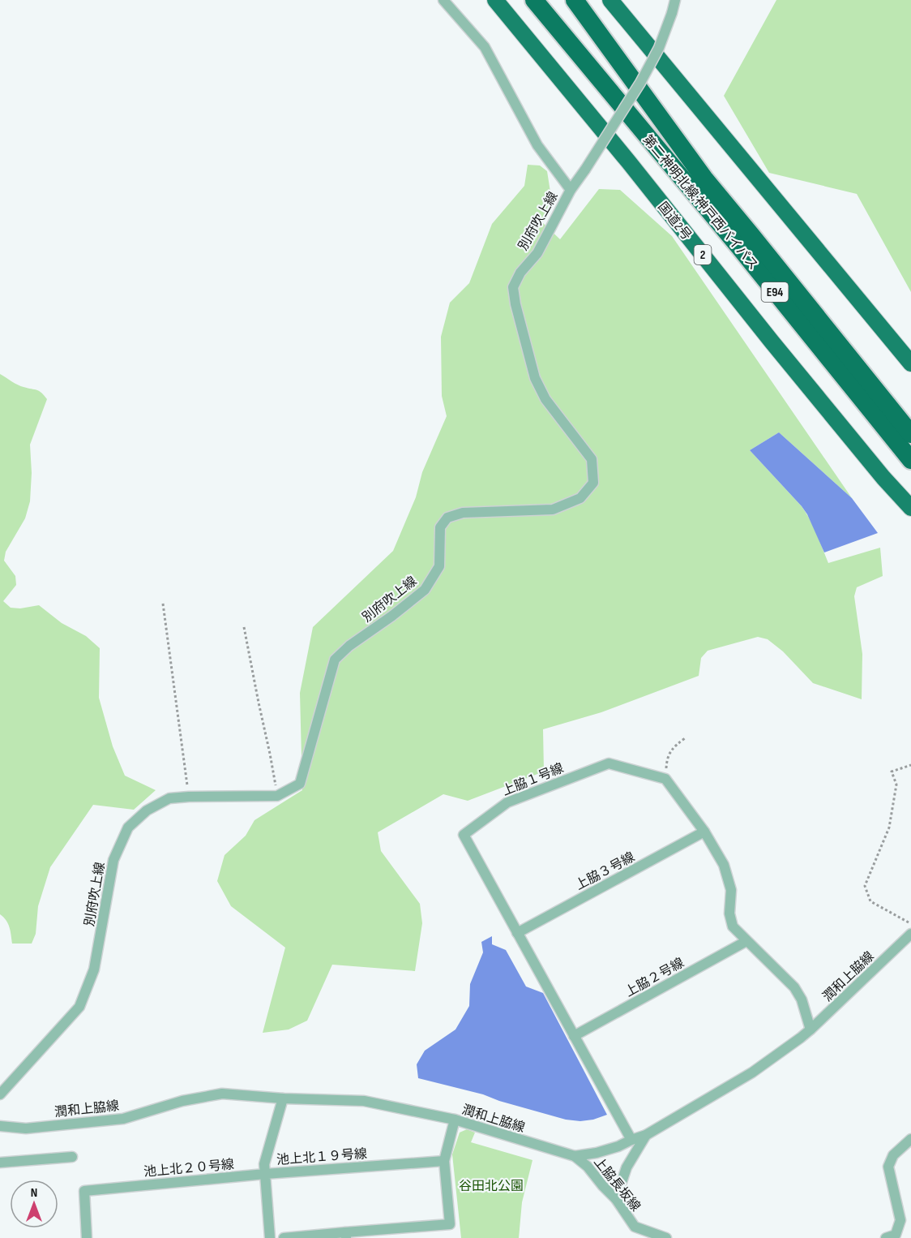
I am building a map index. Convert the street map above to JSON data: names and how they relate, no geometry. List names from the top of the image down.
{
  "streets": {
    "highway": [
      "第二神明北線;神戸西バイパス",
      "国道2号",
      "2",
      "E94"
    ],
    "street": [
      "別府吹上線",
      "上脇１号線",
      "上脇３号線",
      "潤和上脇線",
      "上脇２号線",
      "池上北１９号線",
      "池上北２０号線",
      "上脇長坂線"
    ]
  },
  "crossings": [
    ["上脇１号線", "上脇３号線"],
    ["上脇１号線", "潤和上脇線"],
    ["上脇１号線", "上脇２号線"],
    ["潤和上脇線", "上脇長坂線"],
    ["池上北１９号線", "池上北２０号線"]
  ],
  "parks": ["谷田北公園"],
  "north": "top"
}
